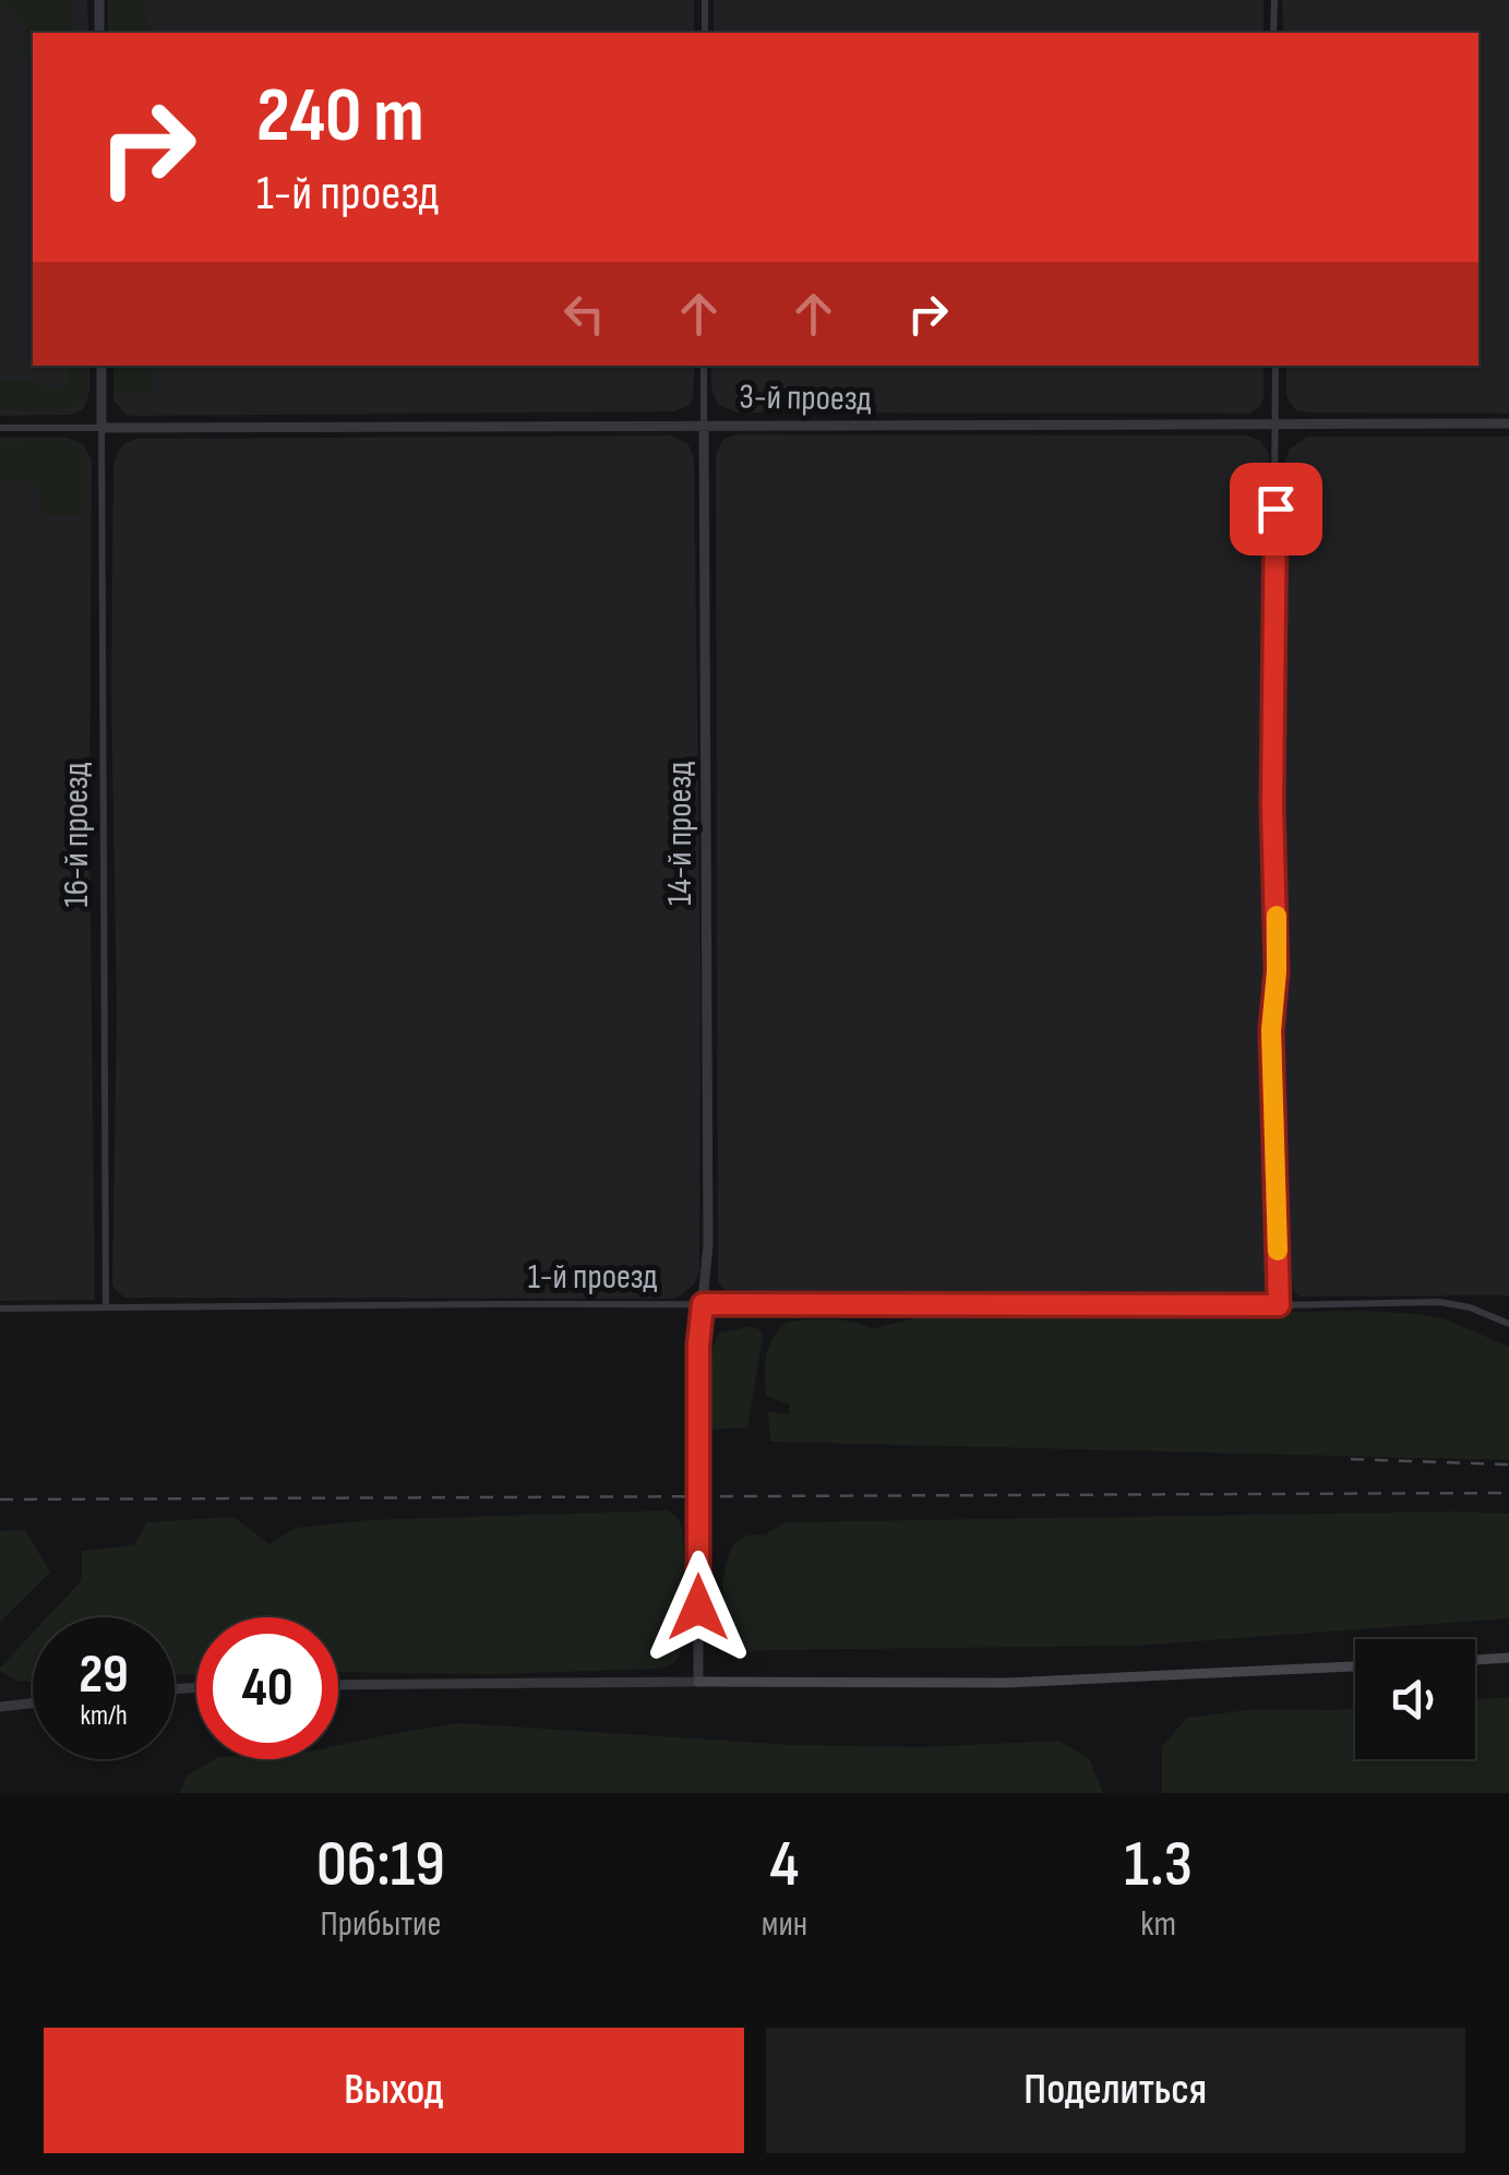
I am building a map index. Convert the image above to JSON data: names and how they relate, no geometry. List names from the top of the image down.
{
  "streets": {
    "street": [
      "3-й проезд",
      "14-й проезд",
      "16-й проезд",
      "1-й проезд"
    ]
  },
  "crossings": [
    ["3-й проезд", "14-й проезд"],
    ["3-й проезд", "16-й проезд"],
    ["14-й проезд", "1-й проезд"],
    ["16-й проезд", "1-й проезд"]
  ],
  "page": {
    "turn": ["240 m", "1-й проезд"],
    "speed": "29 km/h",
    "limit": "40",
    "eta": [
      "06:19",
      "Прибытие",
      "4",
      "мин",
      "1.3",
      "km"
    ],
    "buttons": ["Выход", "Поделиться"]
  }
}
